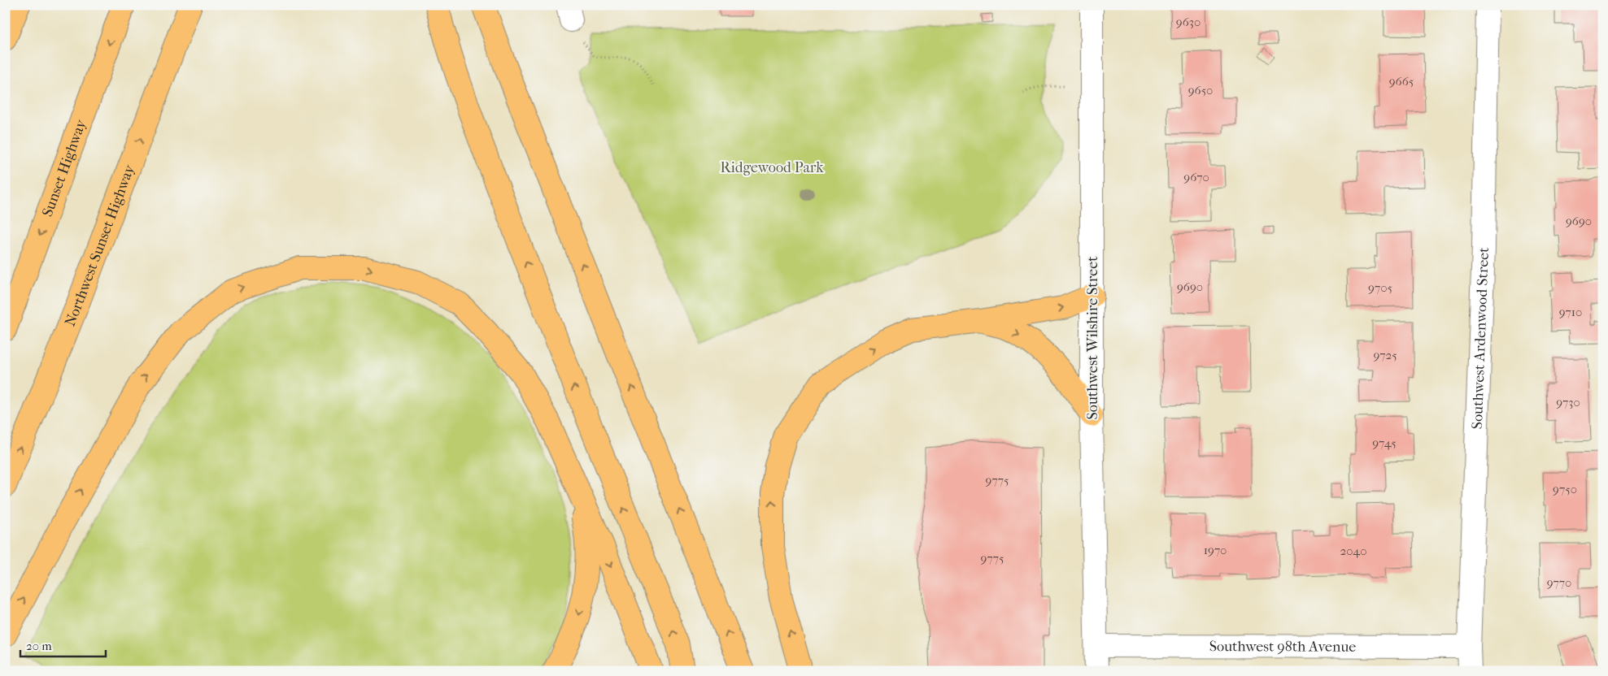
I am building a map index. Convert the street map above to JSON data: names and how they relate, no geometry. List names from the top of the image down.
{
  "streets": {
    "highway": ["Sunset Highway", "Northwest Sunset Highway"],
    "street": ["Southwest Wilshire Street", "Southwest Ardenwood Street", "Southwest 98th Avenue"]
  },
  "crossings": [
    ["Southwest Wilshire Street", "Southwest 98th Avenue"],
    ["Southwest Ardenwood Street", "Southwest 98th Avenue"]
  ],
  "one_way": ["Sunset Highway", "Northwest Sunset Highway"],
  "parks": ["Ridgewood Park"],
  "house_numbers": [
    "9630",
    "9665",
    "9650",
    "9670",
    "9690",
    "9690",
    "9705",
    "9710",
    "9725",
    "9730",
    "9745",
    "9775",
    "9750",
    "1970",
    "2040",
    "9775",
    "9770"
  ],
  "scale_bar": "20 m"
}
